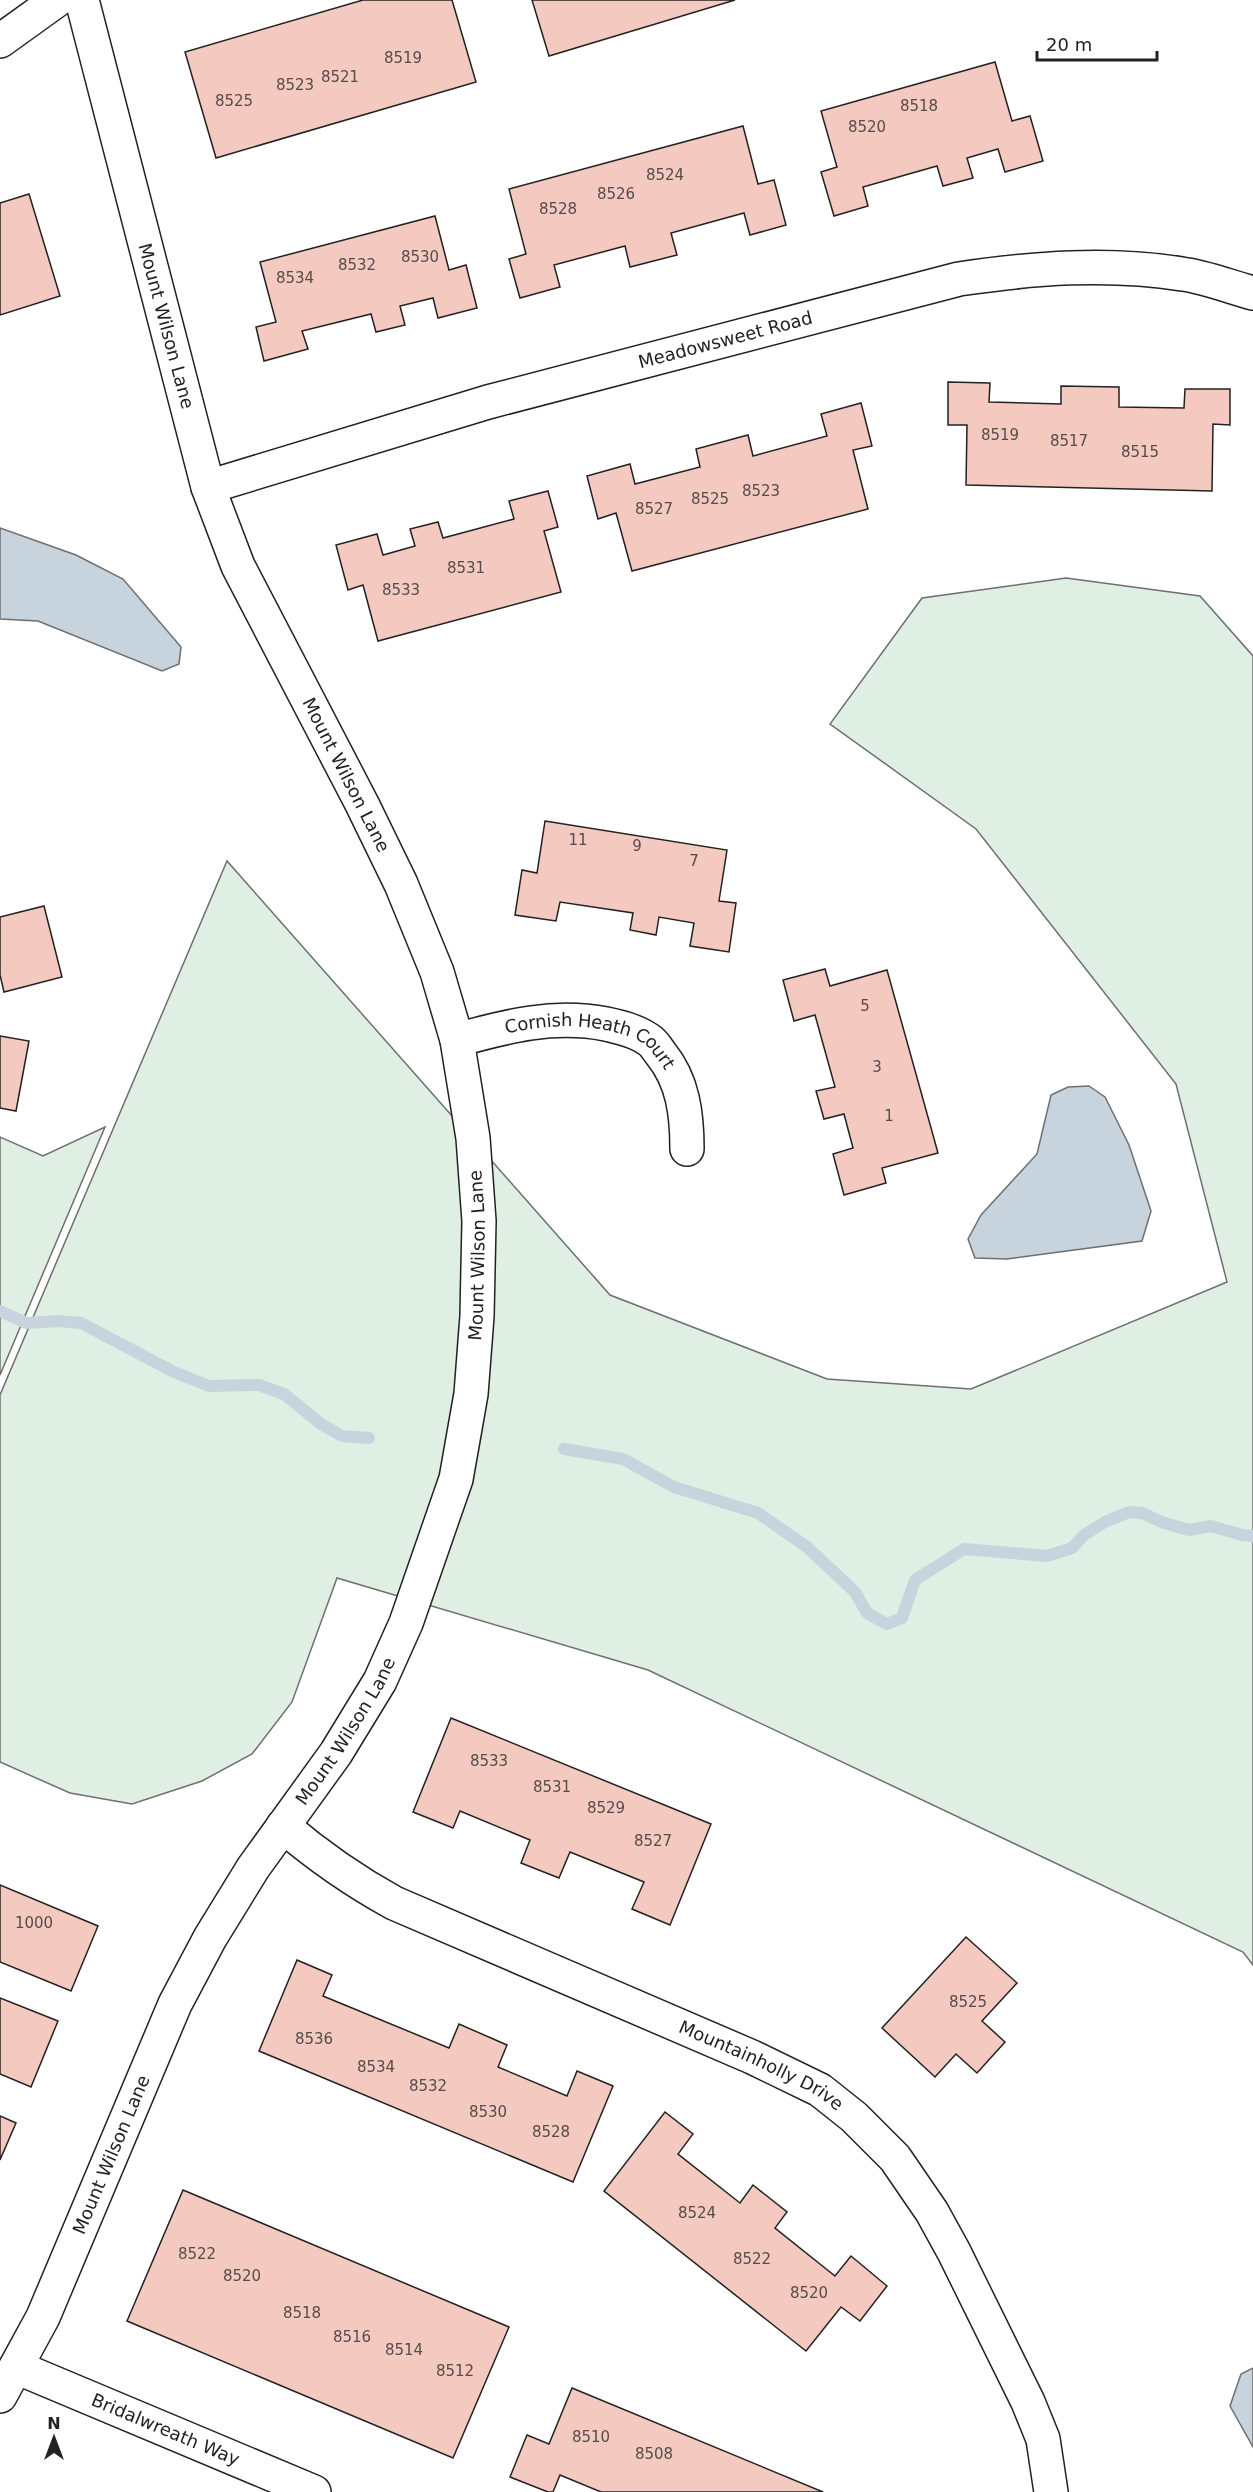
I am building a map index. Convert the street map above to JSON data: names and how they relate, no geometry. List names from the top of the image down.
{
  "streets": {
    "street": [
      "Mount Wilson Lane",
      "Meadowsweet Road",
      "Cornish Heath Court",
      "Mountainholly Drive",
      "Bridalwreath Way"
    ]
  },
  "crossings": [
    ["Mount Wilson Lane", "Meadowsweet Road"],
    ["Mount Wilson Lane", "Cornish Heath Court"],
    ["Mount Wilson Lane", "Mountainholly Drive"],
    ["Mount Wilson Lane", "Bridalwreath Way"]
  ],
  "house_numbers": [
    "8519",
    "8521",
    "8523",
    "8525",
    "8518",
    "8520",
    "8524",
    "8526",
    "8528",
    "8530",
    "8532",
    "8534",
    "8519",
    "8517",
    "8515",
    "8523",
    "8525",
    "8527",
    "8531",
    "8533",
    "11",
    "9",
    "7",
    "5",
    "3",
    "1",
    "8533",
    "8531",
    "8529",
    "8527",
    "1000",
    "8525",
    "8536",
    "8534",
    "8532",
    "8530",
    "8528",
    "8524",
    "8522",
    "8522",
    "8520",
    "8520",
    "8518",
    "8516",
    "8514",
    "8512",
    "8510",
    "8508"
  ],
  "scale_bar": "20 m",
  "north": "top"
}
